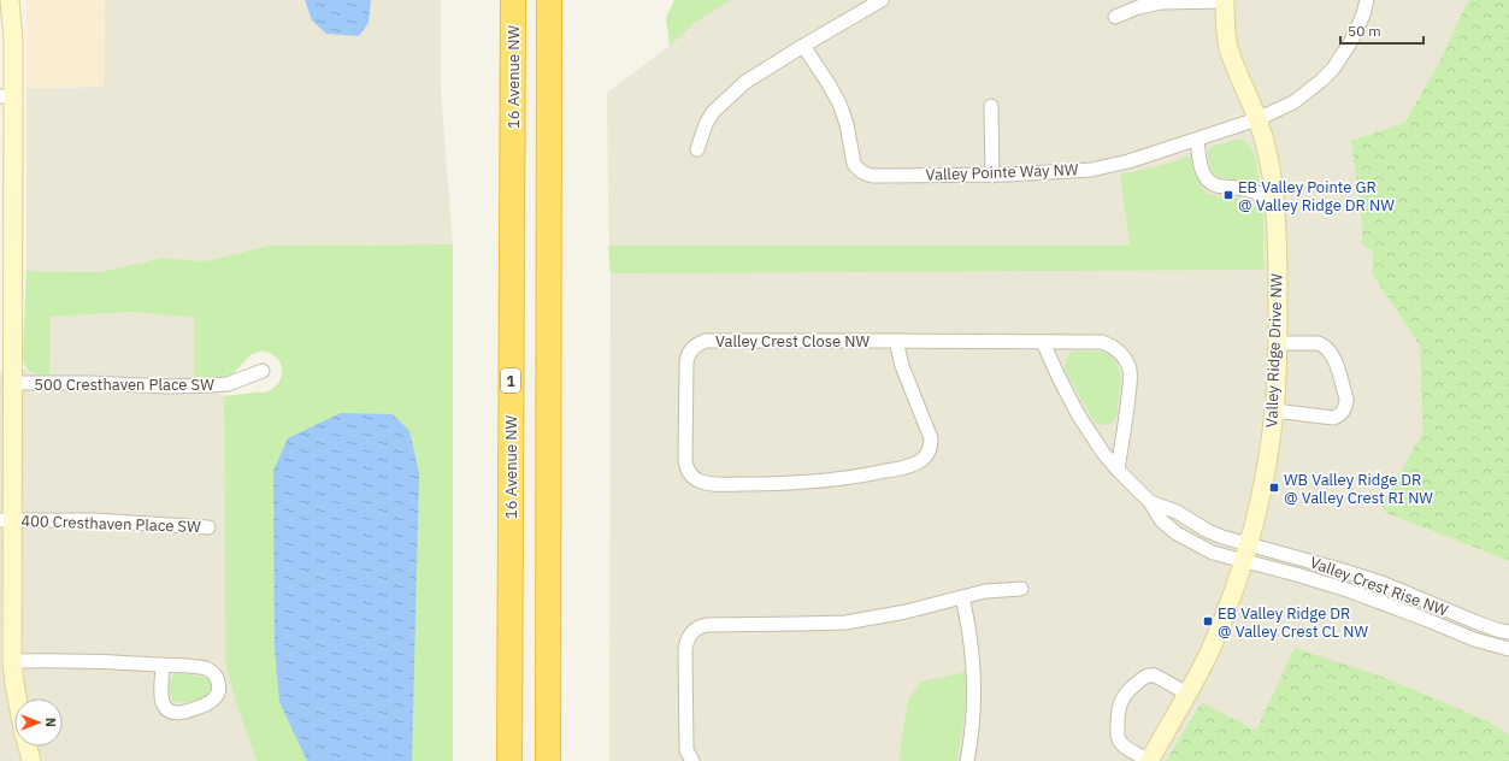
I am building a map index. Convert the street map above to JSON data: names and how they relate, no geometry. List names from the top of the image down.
{
  "streets": {
    "highway": ["16 Avenue NW", "1"],
    "street": [
      "Valley Pointe Way NW",
      "Valley Crest Close NW",
      "Valley Ridge Drive NW",
      "500 Cresthaven Place SW",
      "400 Cresthaven Place SW",
      "Valley Crest Rise NW"
    ]
  },
  "crossings": [
    ["Valley Pointe Way NW", "Valley Ridge Drive NW"],
    ["Valley Ridge Drive NW", "Valley Crest Rise NW"]
  ],
  "places": {
    "transit": ["EB Valley Pointe GR @ Valley Ridge DR NW", "WB Valley Ridge DR @ Valley Crest RI NW", "EB Valley Ridge DR @ Valley Crest CL NW"]
  },
  "scale_bar": "50 m",
  "north": "right"
}
